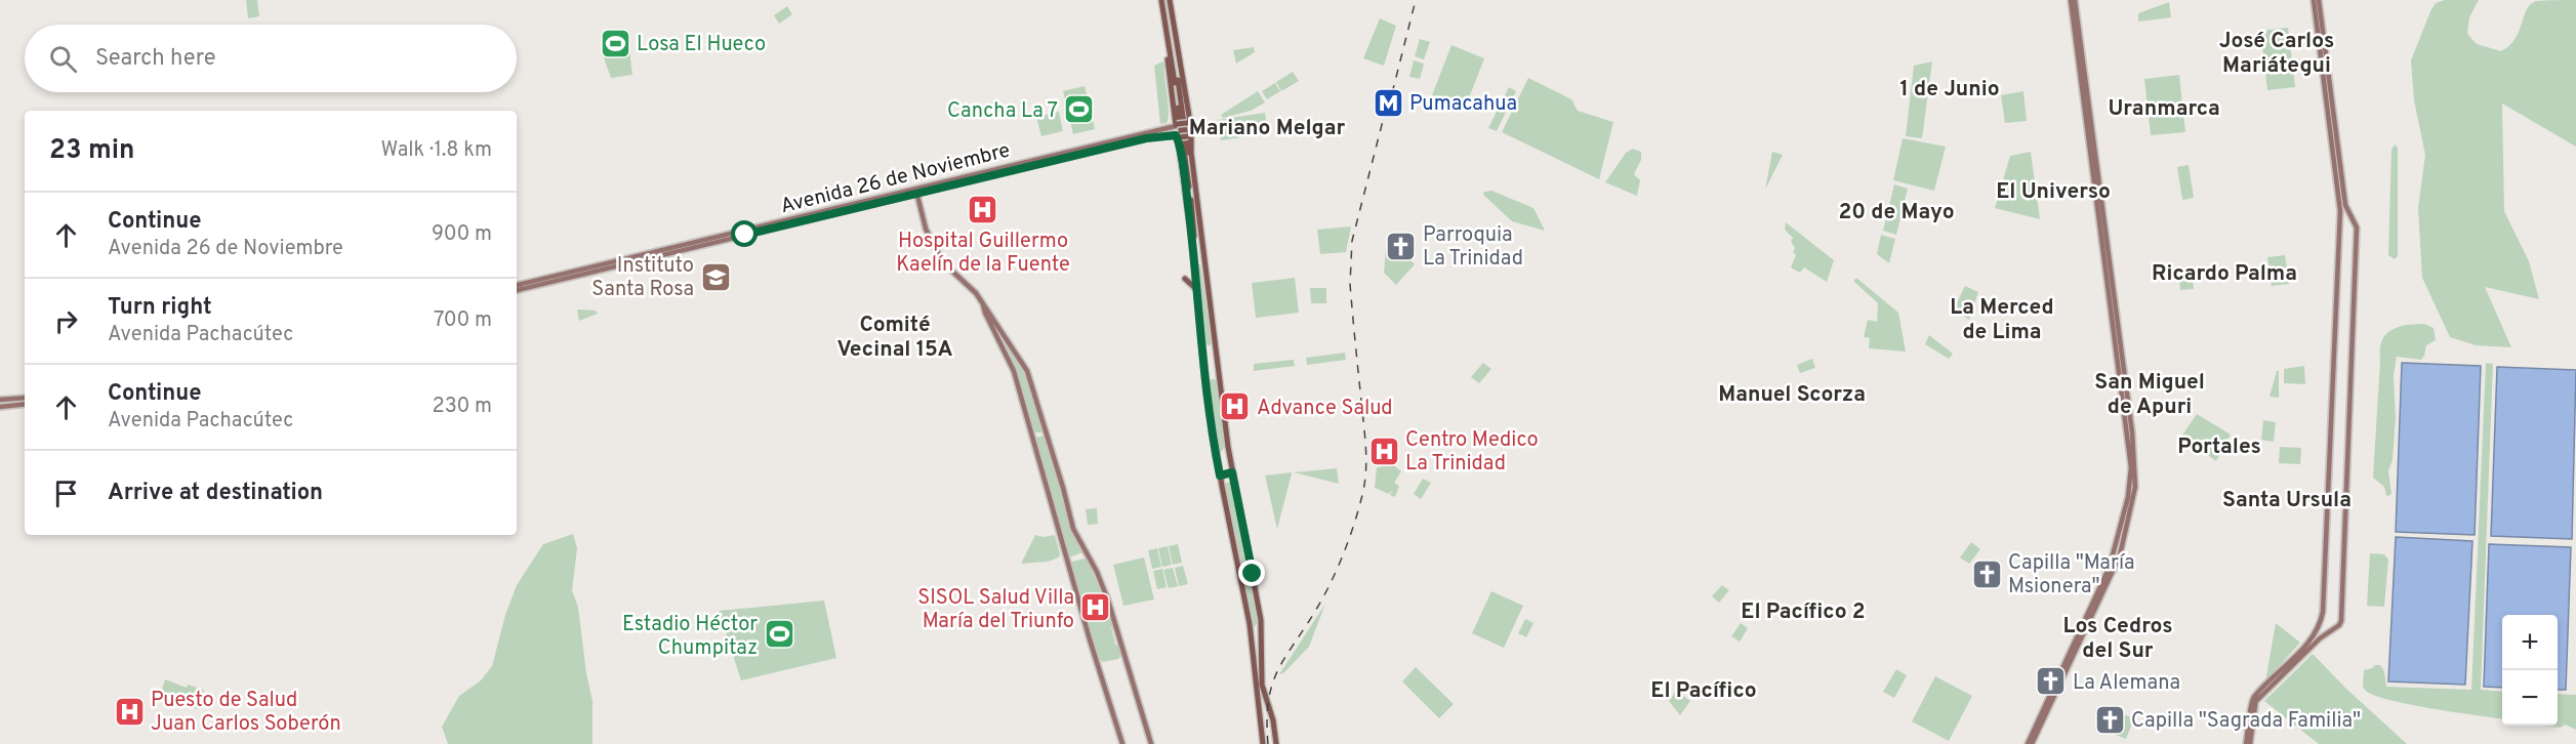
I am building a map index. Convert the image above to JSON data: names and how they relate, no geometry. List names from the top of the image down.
{
  "streets": {
    "main road": ["Avenida 26 de Noviembre"]
  },
  "districts": [
    "José Carlos Mariátegui",
    "1 de Junio",
    "Uranmarca",
    "Mariano Melgar",
    "El Universo",
    "20 de Mayo",
    "Ricardo Palma",
    "La Merced de Lima",
    "Comité Vecinal 15A",
    "San Miguel de Apuri",
    "Manuel Scorza",
    "Portales",
    "Santa Ursula",
    "El Pacífico 2",
    "Los Cedros del Sur",
    "El Pacífico"
  ],
  "places": {
    "sports": ["Losa El Hueco", "Cancha La 7", "Estadio Héctor Chumpitaz"],
    "metro station": ["Pumacahua"],
    "hospital": [
      "Hospital Guillermo Kaelín de la Fuente",
      "Advance Salud",
      "Centro Medico La Trinidad",
      "SISOL Salud Villa María del Triunfo",
      "Puesto de Salud Juan Carlos Soberón"
    ],
    "church": [
      "Parroquia La Trinidad",
      "Capilla \"María Msionera\"",
      "La Alemana",
      "Capilla \"Sagrada Familia\""
    ],
    "school or university": ["Instituto Santa Rosa"]
  },
  "page": {
    "search": "Search here",
    "heading": ["23 min", "Walk · 1.8 km"],
    "list": [
      ["Continue", "Avenida 26 de Noviembre", "900 m"],
      ["Turn right", "Avenida Pachacútec", "700 m"],
      ["Continue", "Avenida Pachacútec", "230 m"],
      "Arrive at destination"
    ],
    "map_buttons": ["+", "−"]
  }
}
